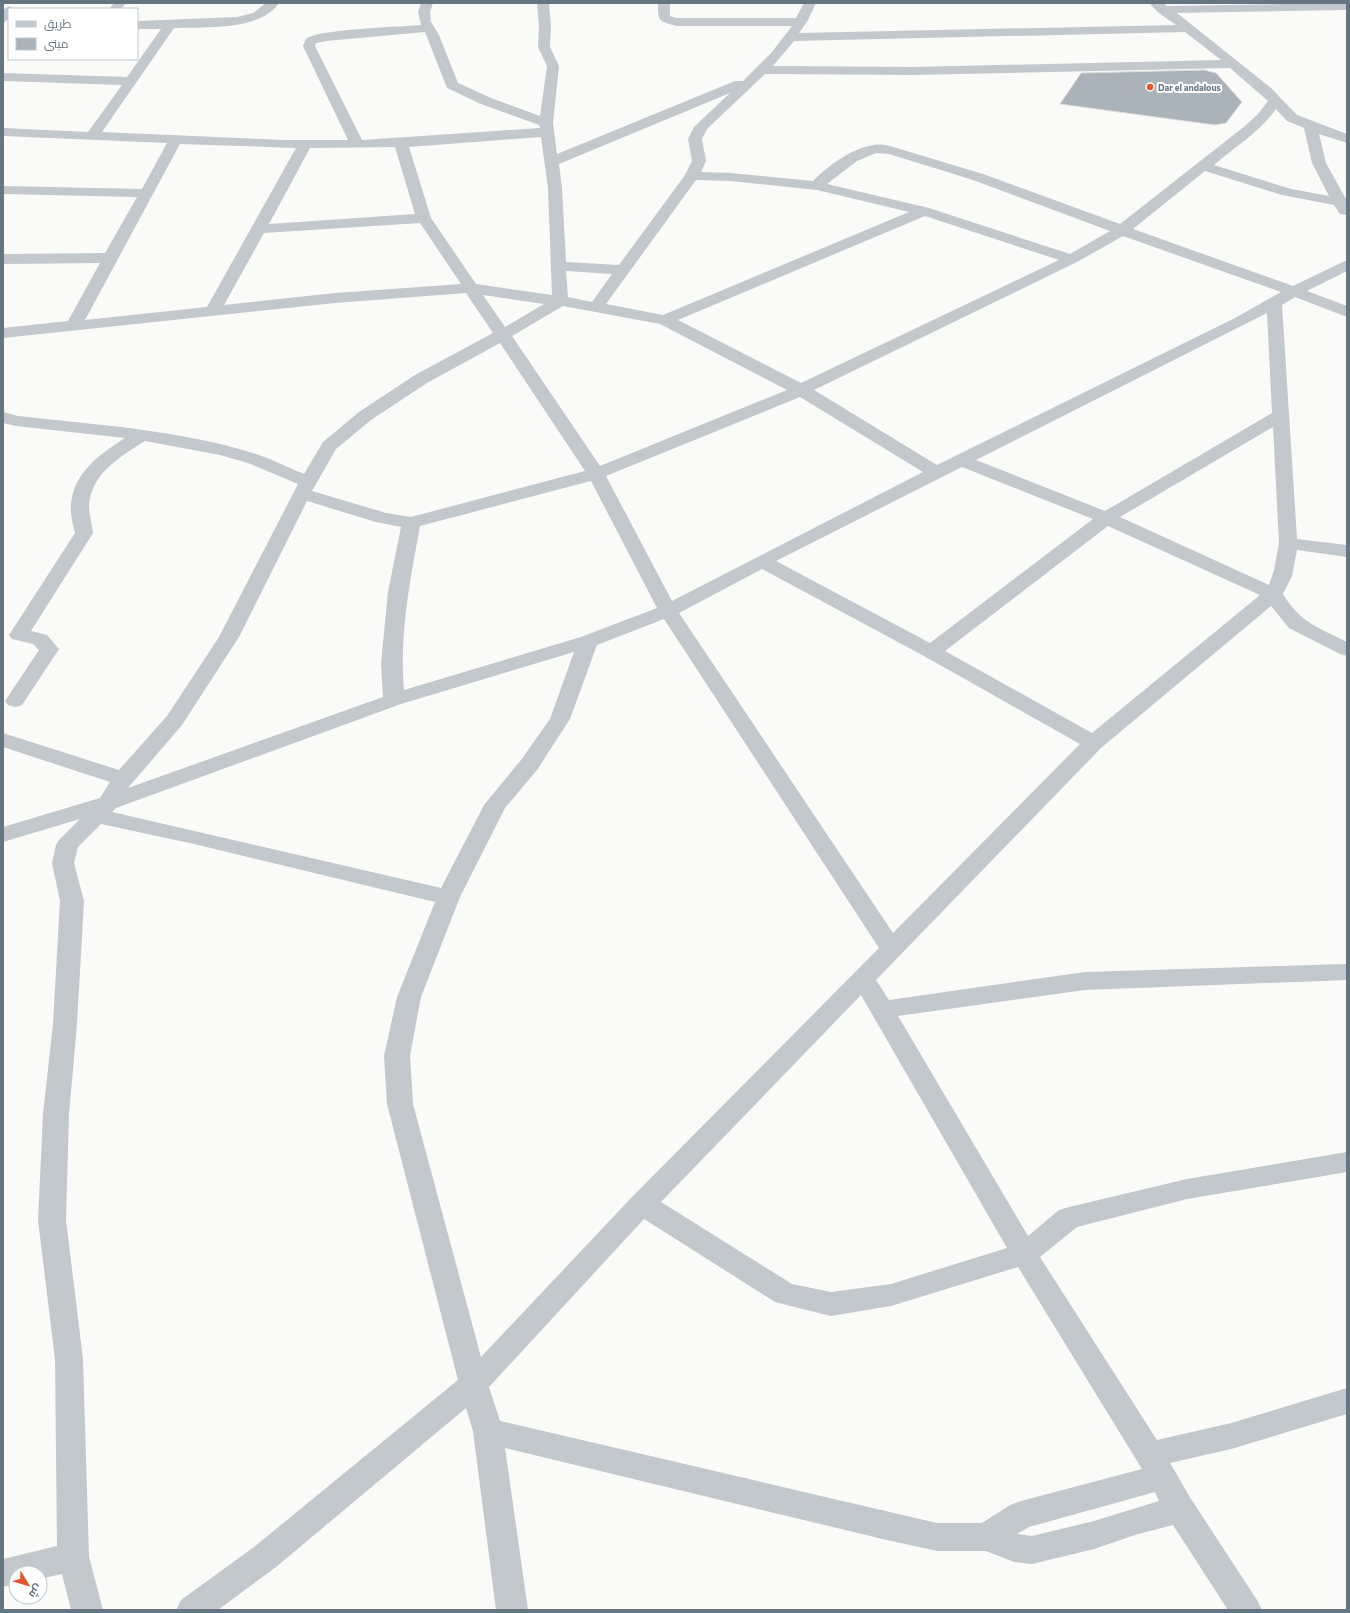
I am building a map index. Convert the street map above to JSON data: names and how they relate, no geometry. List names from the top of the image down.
{
  "places": ["Dar el andalous"],
  "legend": ["طريق", "مبنى"],
  "north": "bottom right"
}
